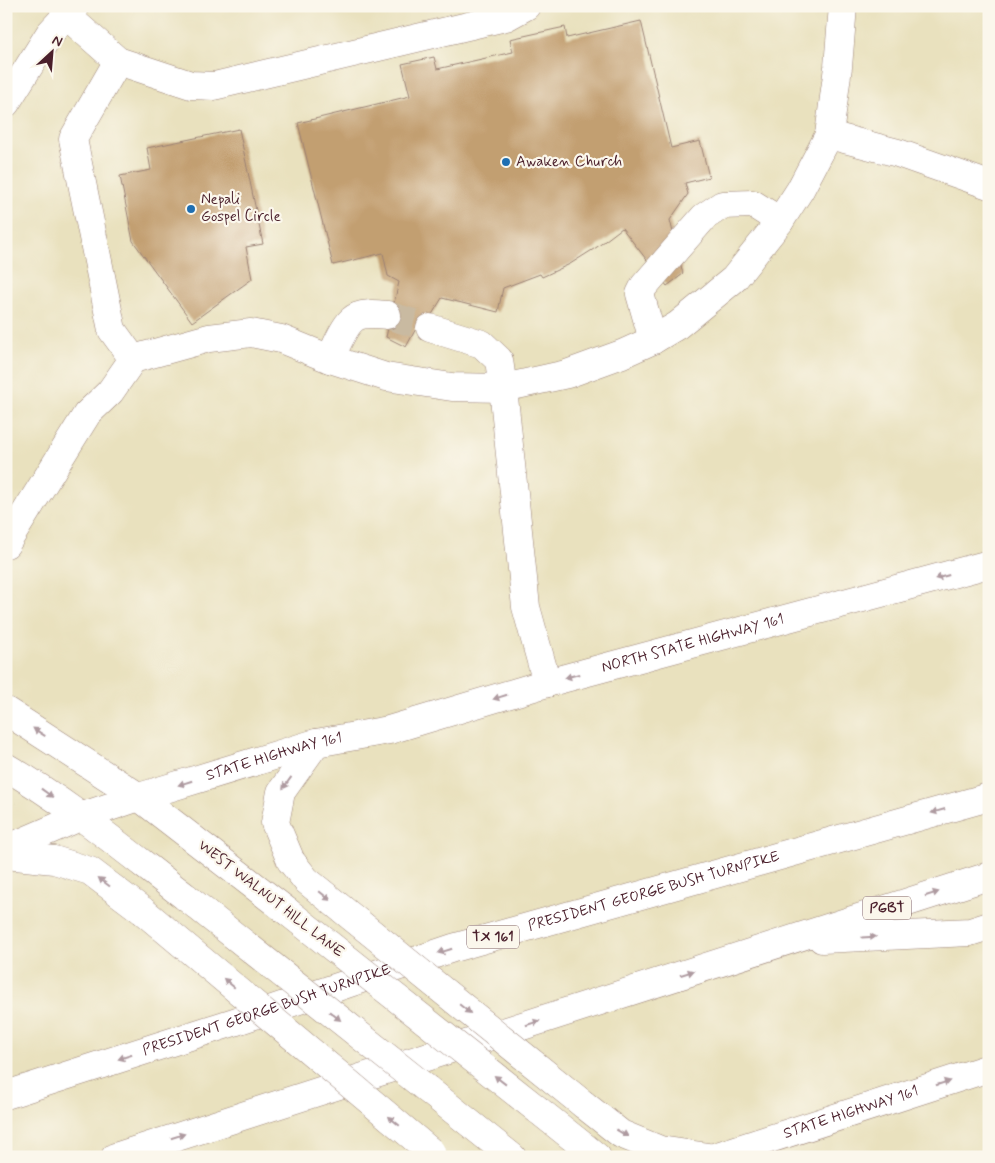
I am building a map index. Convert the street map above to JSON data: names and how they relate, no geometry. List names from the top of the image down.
{
  "streets": {
    "main road": [
      "NORTH STATE HIGHWAY 161",
      "STATE HIGHWAY 161",
      "PRESIDENT GEORGE BUSH TURNPIKE",
      "WEST WALNUT HILL LANE",
      "PGBT",
      "TX 161"
    ]
  },
  "crossings": [
    ["NORTH STATE HIGHWAY 161", "STATE HIGHWAY 161"],
    ["STATE HIGHWAY 161", "WEST WALNUT HILL LANE"]
  ],
  "one_way": ["NORTH STATE HIGHWAY 161"],
  "places": ["Awaken Church", "Nepali Gospel Circle"],
  "north": "top right"
}
